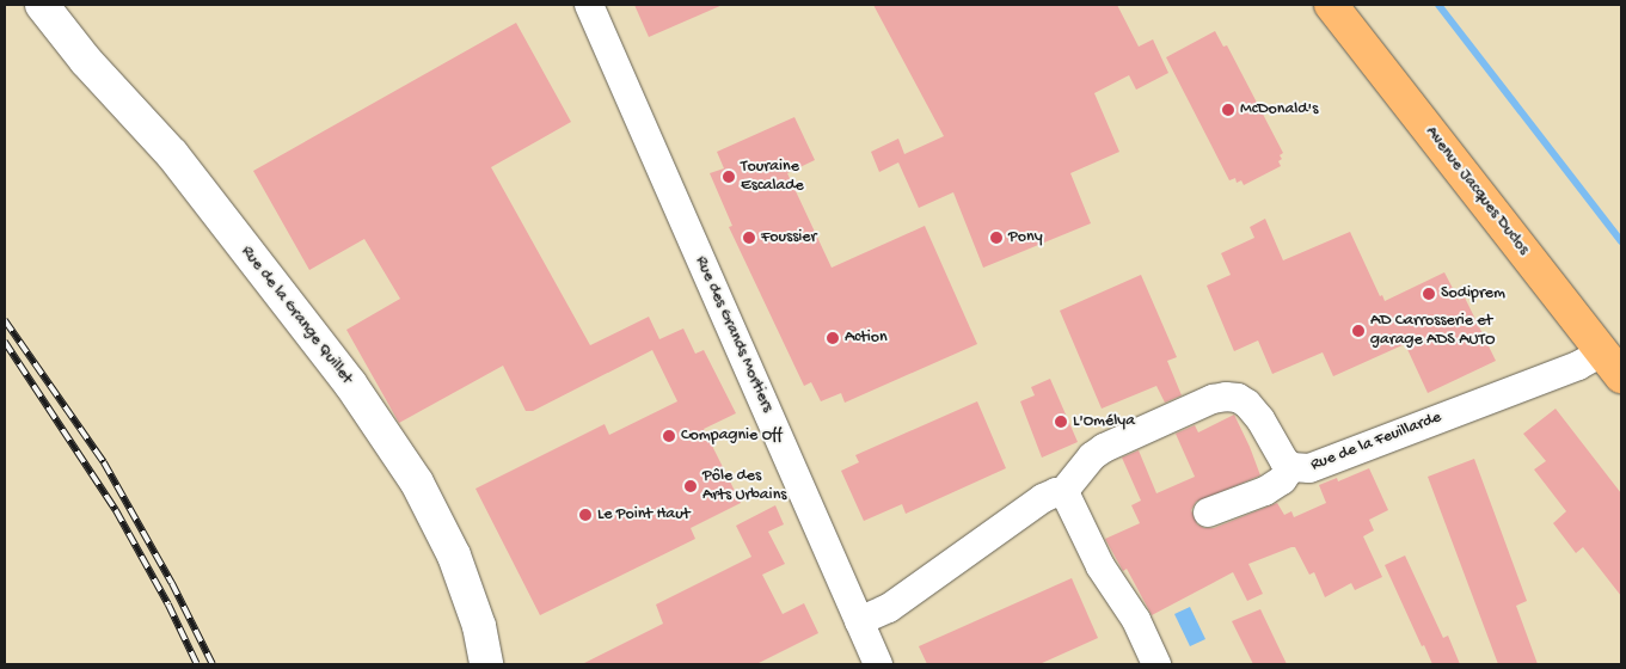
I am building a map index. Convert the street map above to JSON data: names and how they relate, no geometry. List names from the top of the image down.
{
  "streets": {
    "main road": ["Avenue Jacques Duclos"],
    "street": ["Rue de la Grange Quillet", "Rue des Grands Mortiers", "Rue de la Feuillarde"]
  },
  "crossings": [
    ["Avenue Jacques Duclos", "Rue de la Feuillarde"]
  ],
  "places": [
    "McDonald's",
    "Touraine Escalade",
    "Foussier",
    "Pony",
    "Sodiprem",
    "AD Carrosserie et garage ADS AUTO",
    "Action",
    "L'Omélya",
    "Compagnie Off",
    "Pôle des Arts Urbains",
    "Le Point Haut"
  ]
}
